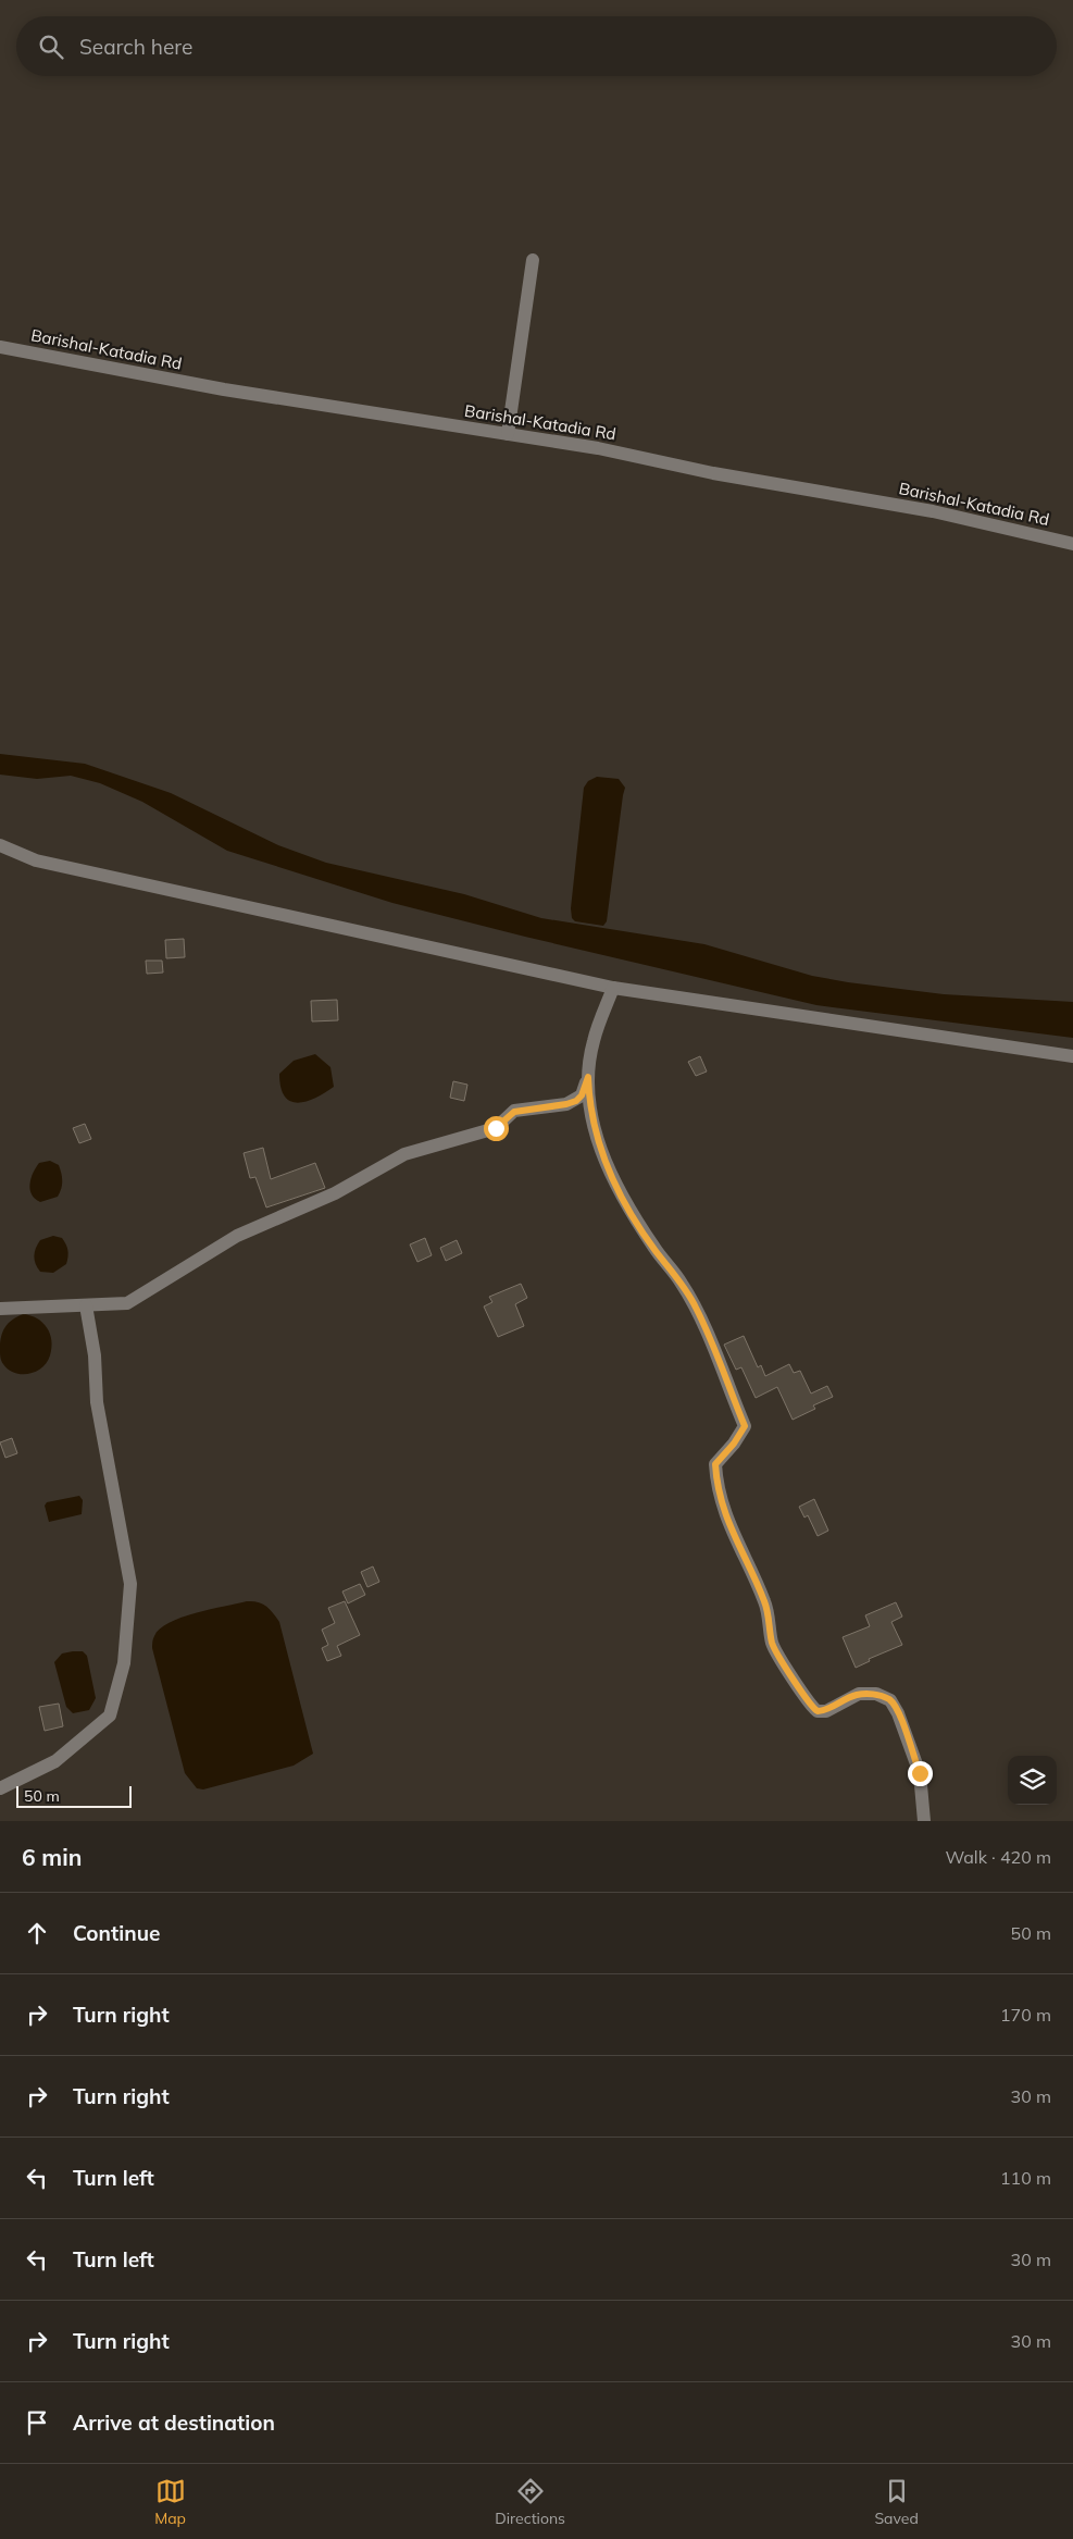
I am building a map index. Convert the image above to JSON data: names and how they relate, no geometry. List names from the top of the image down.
{
  "streets": {
    "street": ["Barishal-Katadia Rd"]
  },
  "scale_bar": "50 m",
  "page": {
    "search": "Search here",
    "scale": "50 m",
    "heading": ["6 min", "Walk · 420 m"],
    "list": [
      ["Continue", "50 m"],
      ["Turn right", "170 m"],
      ["Turn right", "30 m"],
      ["Turn left", "110 m"],
      ["Turn left", "30 m"],
      ["Turn right", "30 m"],
      "Arrive at destination"
    ],
    "nav": ["Map", "Directions", "Saved"]
  }
}
